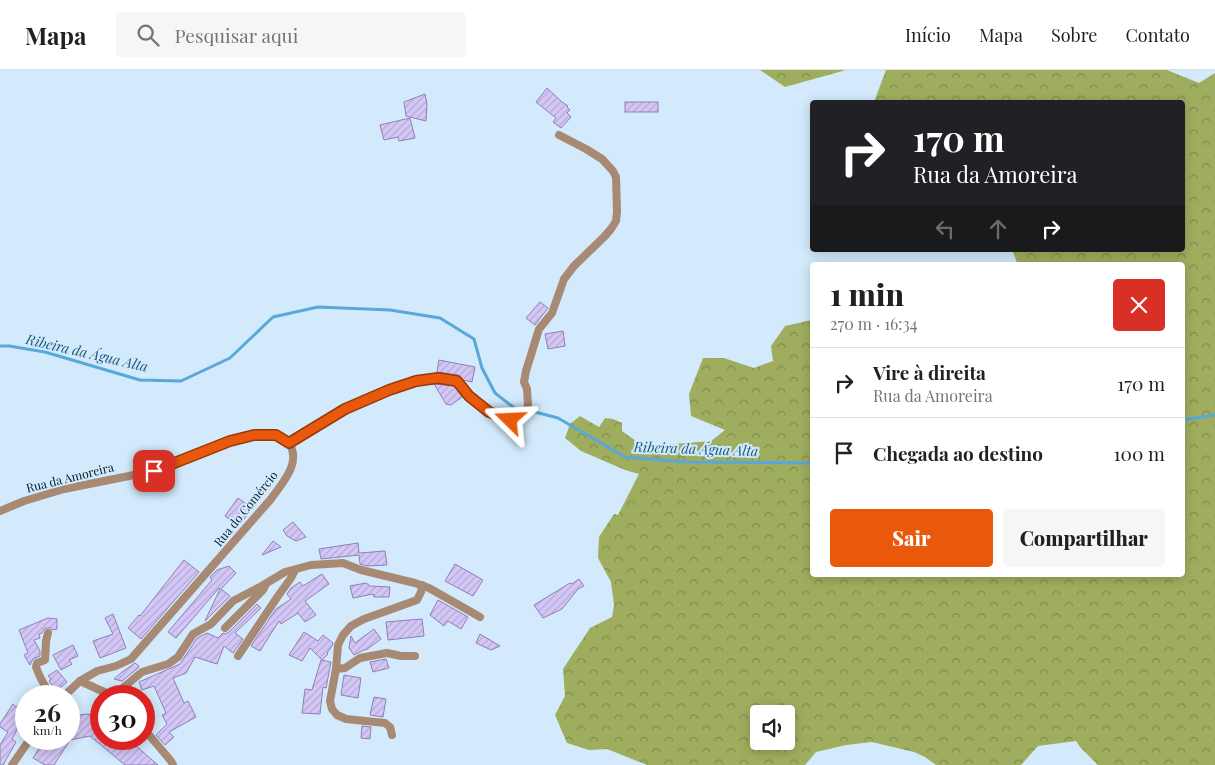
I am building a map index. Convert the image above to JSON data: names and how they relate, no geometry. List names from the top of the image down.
{
  "streets": {
    "street": ["Rua da Amoreira", "Rua do Comércio"]
  },
  "crossings": [
    ["Rua da Amoreira", "Rua do Comércio"]
  ],
  "water": ["Ribeira da Água Alta"],
  "page": {
    "header": "Mapa",
    "search": "Pesquisar aqui",
    "nav": [
      "Início",
      "Mapa",
      "Sobre",
      "Contato"
    ],
    "turn": ["170 m", "Rua da Amoreira"],
    "heading": ["1 min", "270 m · 16:34"],
    "list": [
      {
        "name": "Vire à direita",
        "note": "Rua da Amoreira",
        "value": "170 m"
      },
      {
        "name": "Chegada ao destino",
        "value": "100 m"
      }
    ],
    "buttons": ["Sair", "Compartilhar"],
    "speed": "26 km/h",
    "limit": "30"
  }
}
